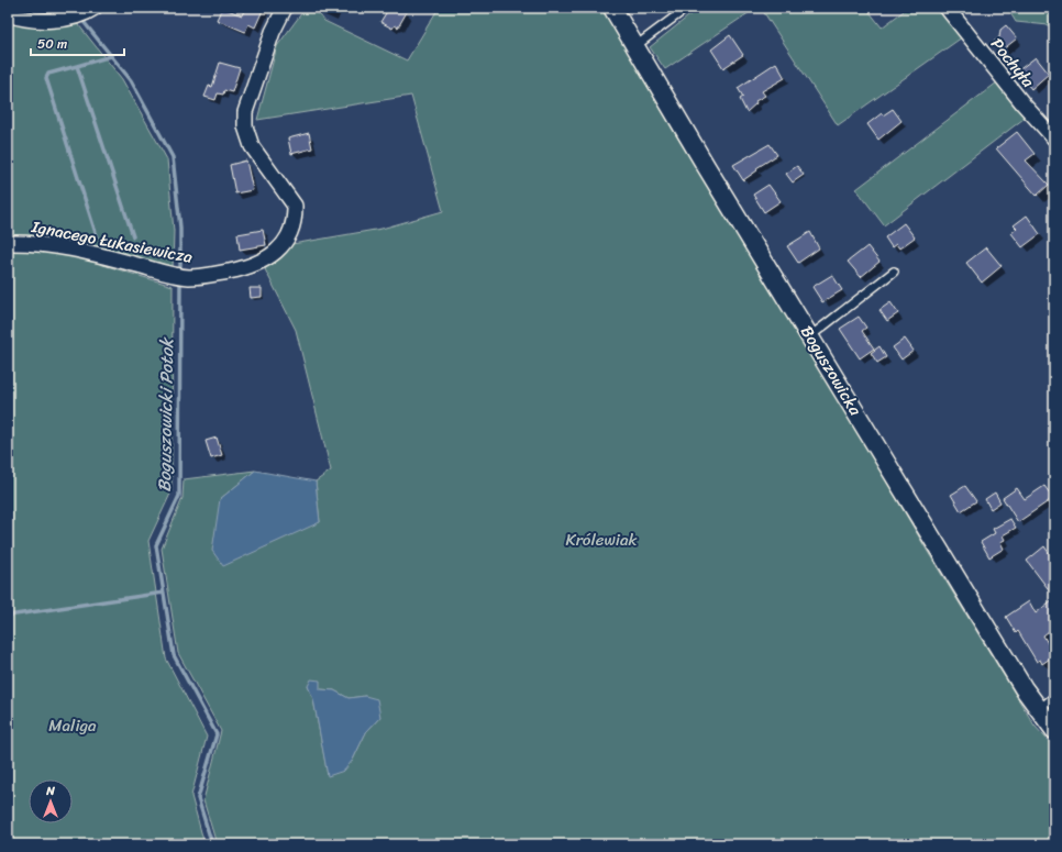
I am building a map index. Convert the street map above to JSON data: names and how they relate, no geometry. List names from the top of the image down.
{
  "streets": {
    "street": ["Pochyła", "Ignacego Łukasiewicza", "Boguszowicka"]
  },
  "water": ["Boguszowicki Potok"],
  "parks": ["Królewiak", "Maliga"],
  "scale_bar": "50 m",
  "north": "top"
}
